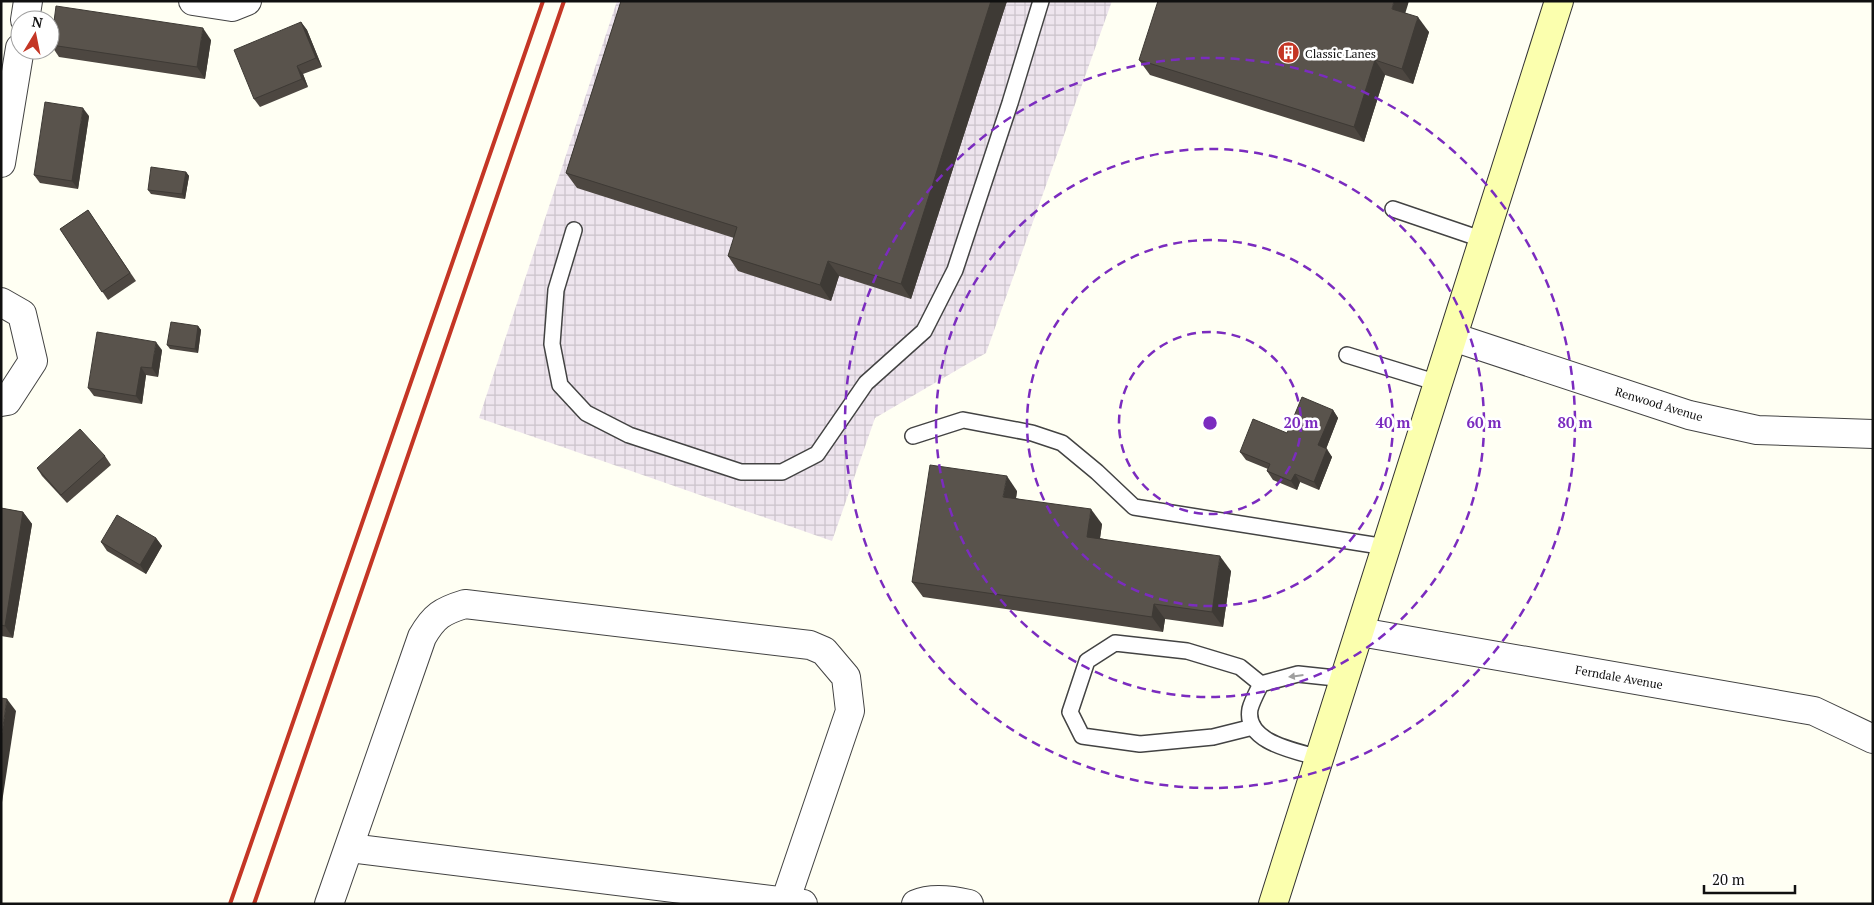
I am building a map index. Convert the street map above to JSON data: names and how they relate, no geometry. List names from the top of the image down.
{
  "streets": {
    "street": ["Renwood Avenue", "Ferndale Avenue"]
  },
  "places": {
    "building": ["Classic Lanes"]
  },
  "scale_bar": "20 m",
  "north": "top",
  "rings": [
    "20 m",
    "40 m",
    "60 m",
    "80 m"
  ]
}
